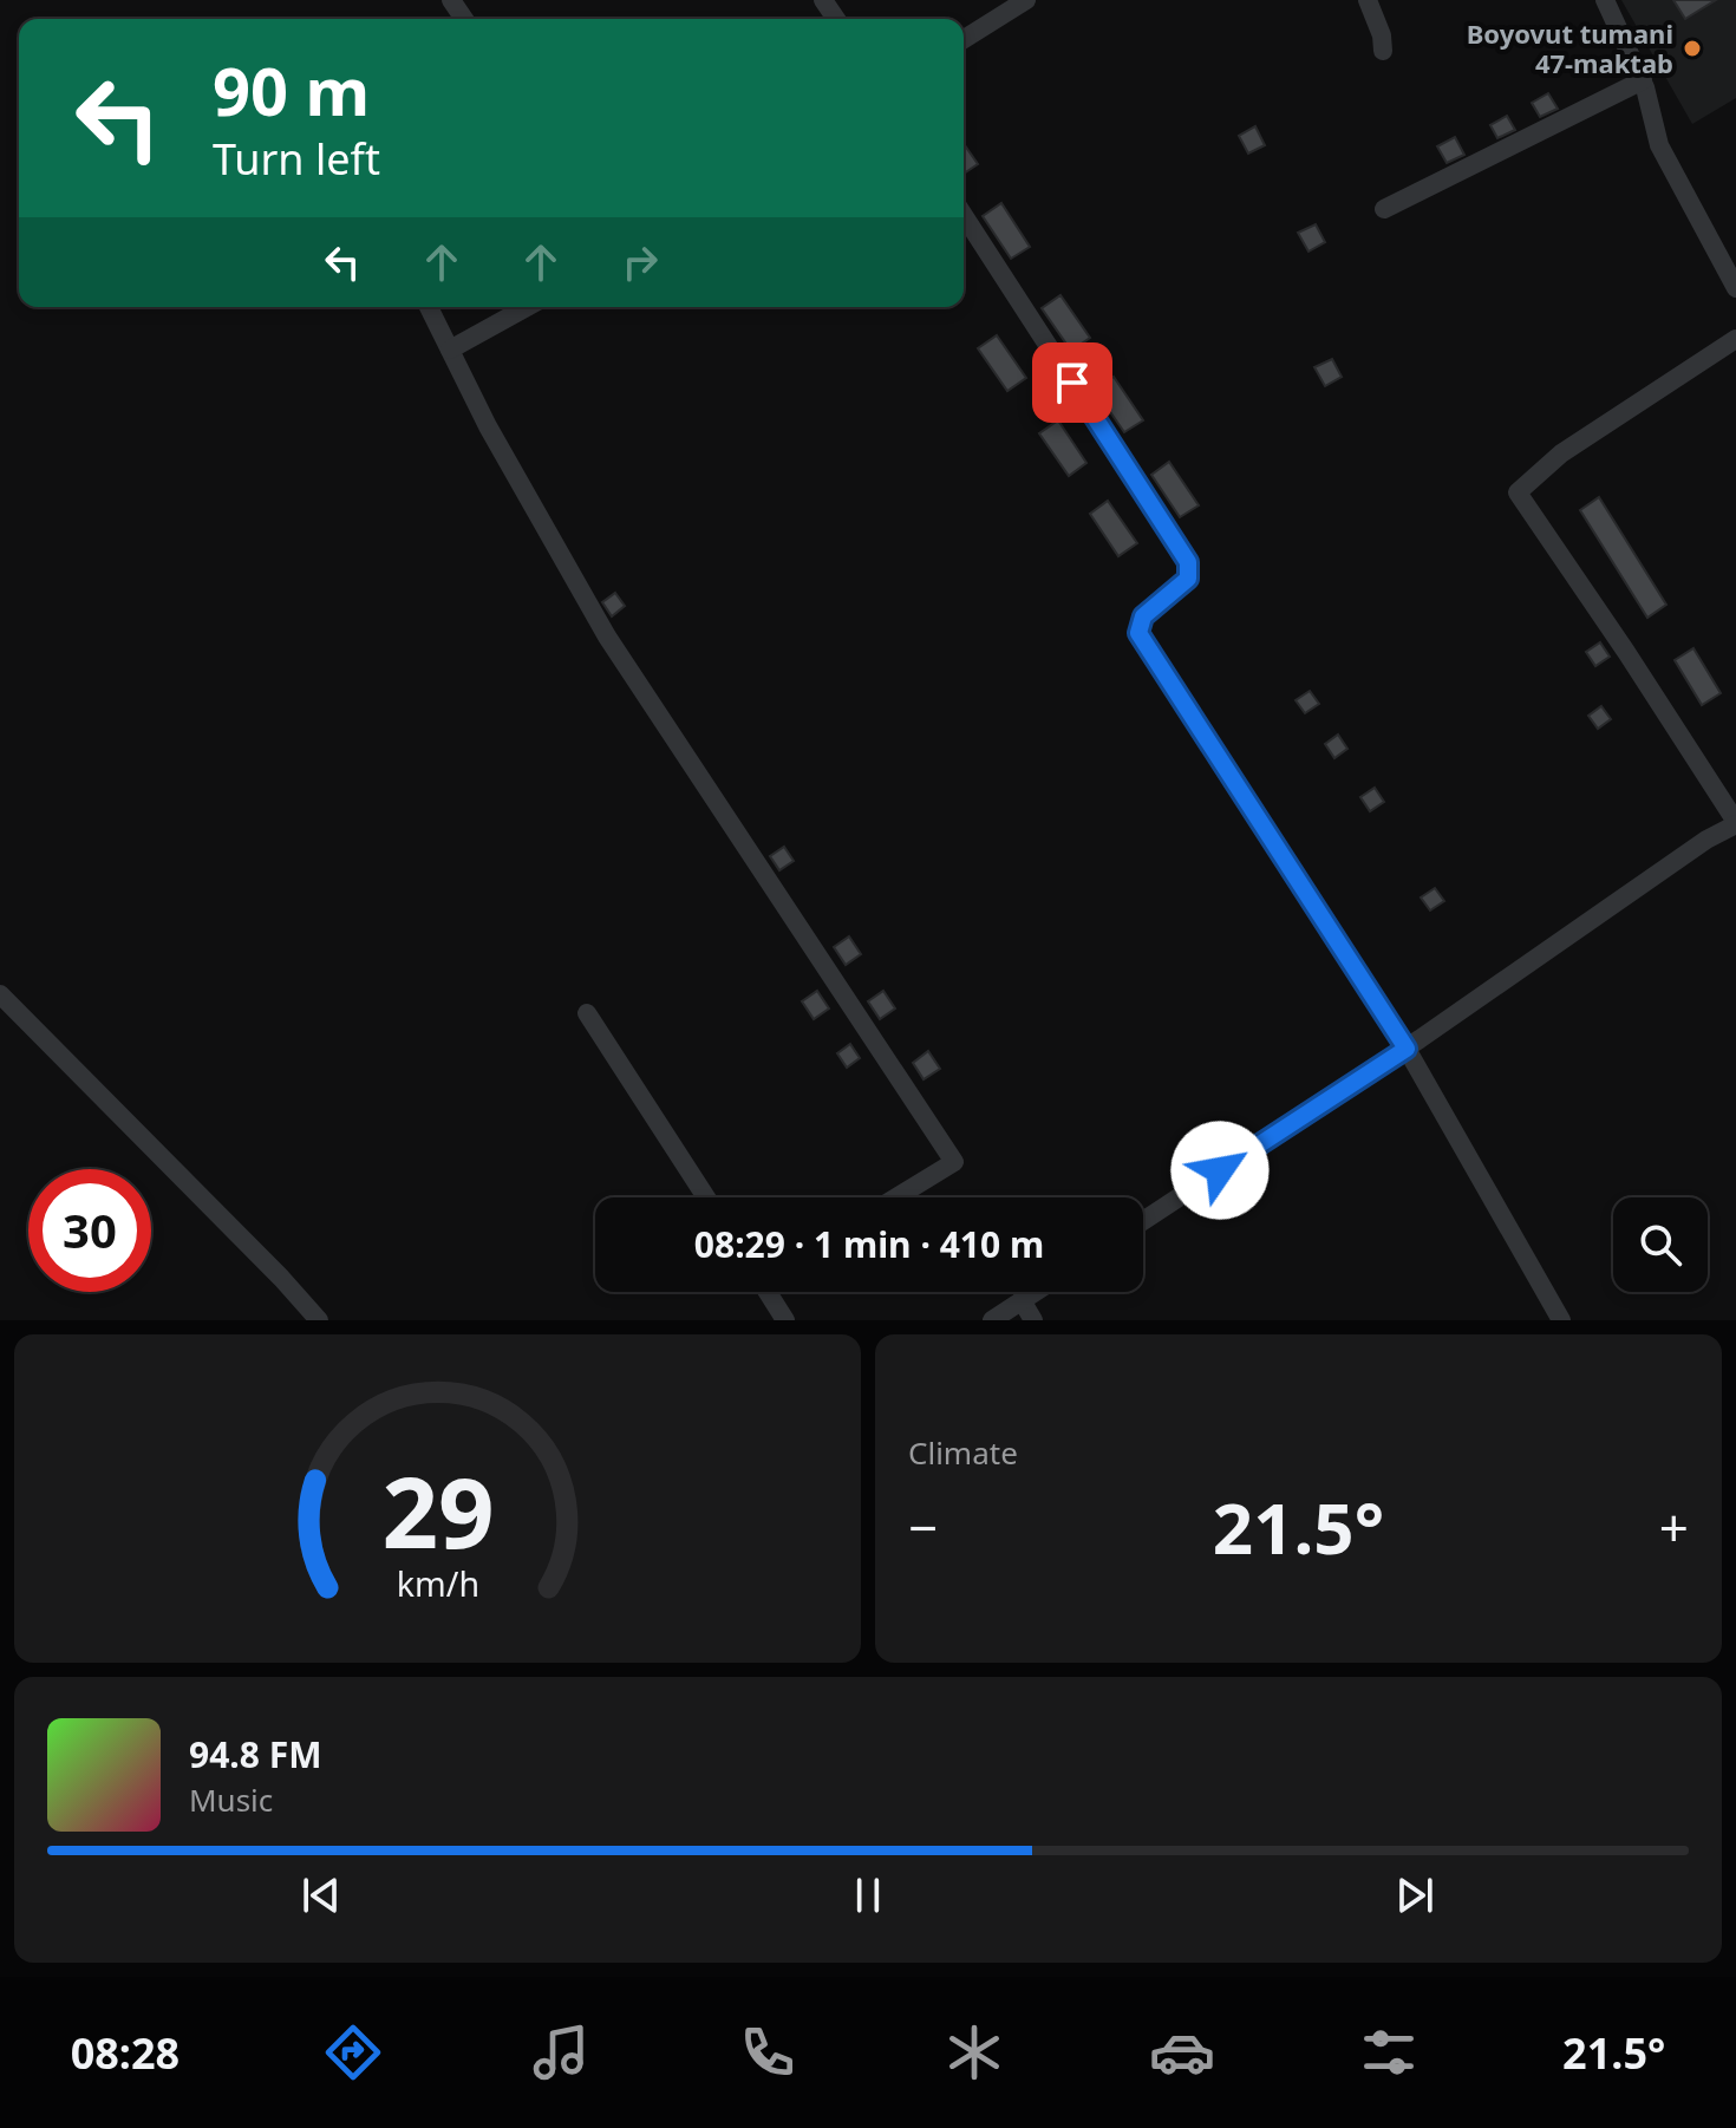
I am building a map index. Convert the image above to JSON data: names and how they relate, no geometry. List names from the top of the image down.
{
  "places": ["Boyovut tumani 47-maktab"],
  "page": {
    "turn": ["90 m", "Turn left"],
    "limit": "30",
    "trip": "08:29 · 1 min · 410 m",
    "tile": "Climate",
    "heat": ["−", "21.5°", "+"],
    "song": ["94.8 FM", "Music"],
    "tabs": ["08:28", "21.5°"],
    "gauge": ["29", "km/h"]
  }
}
